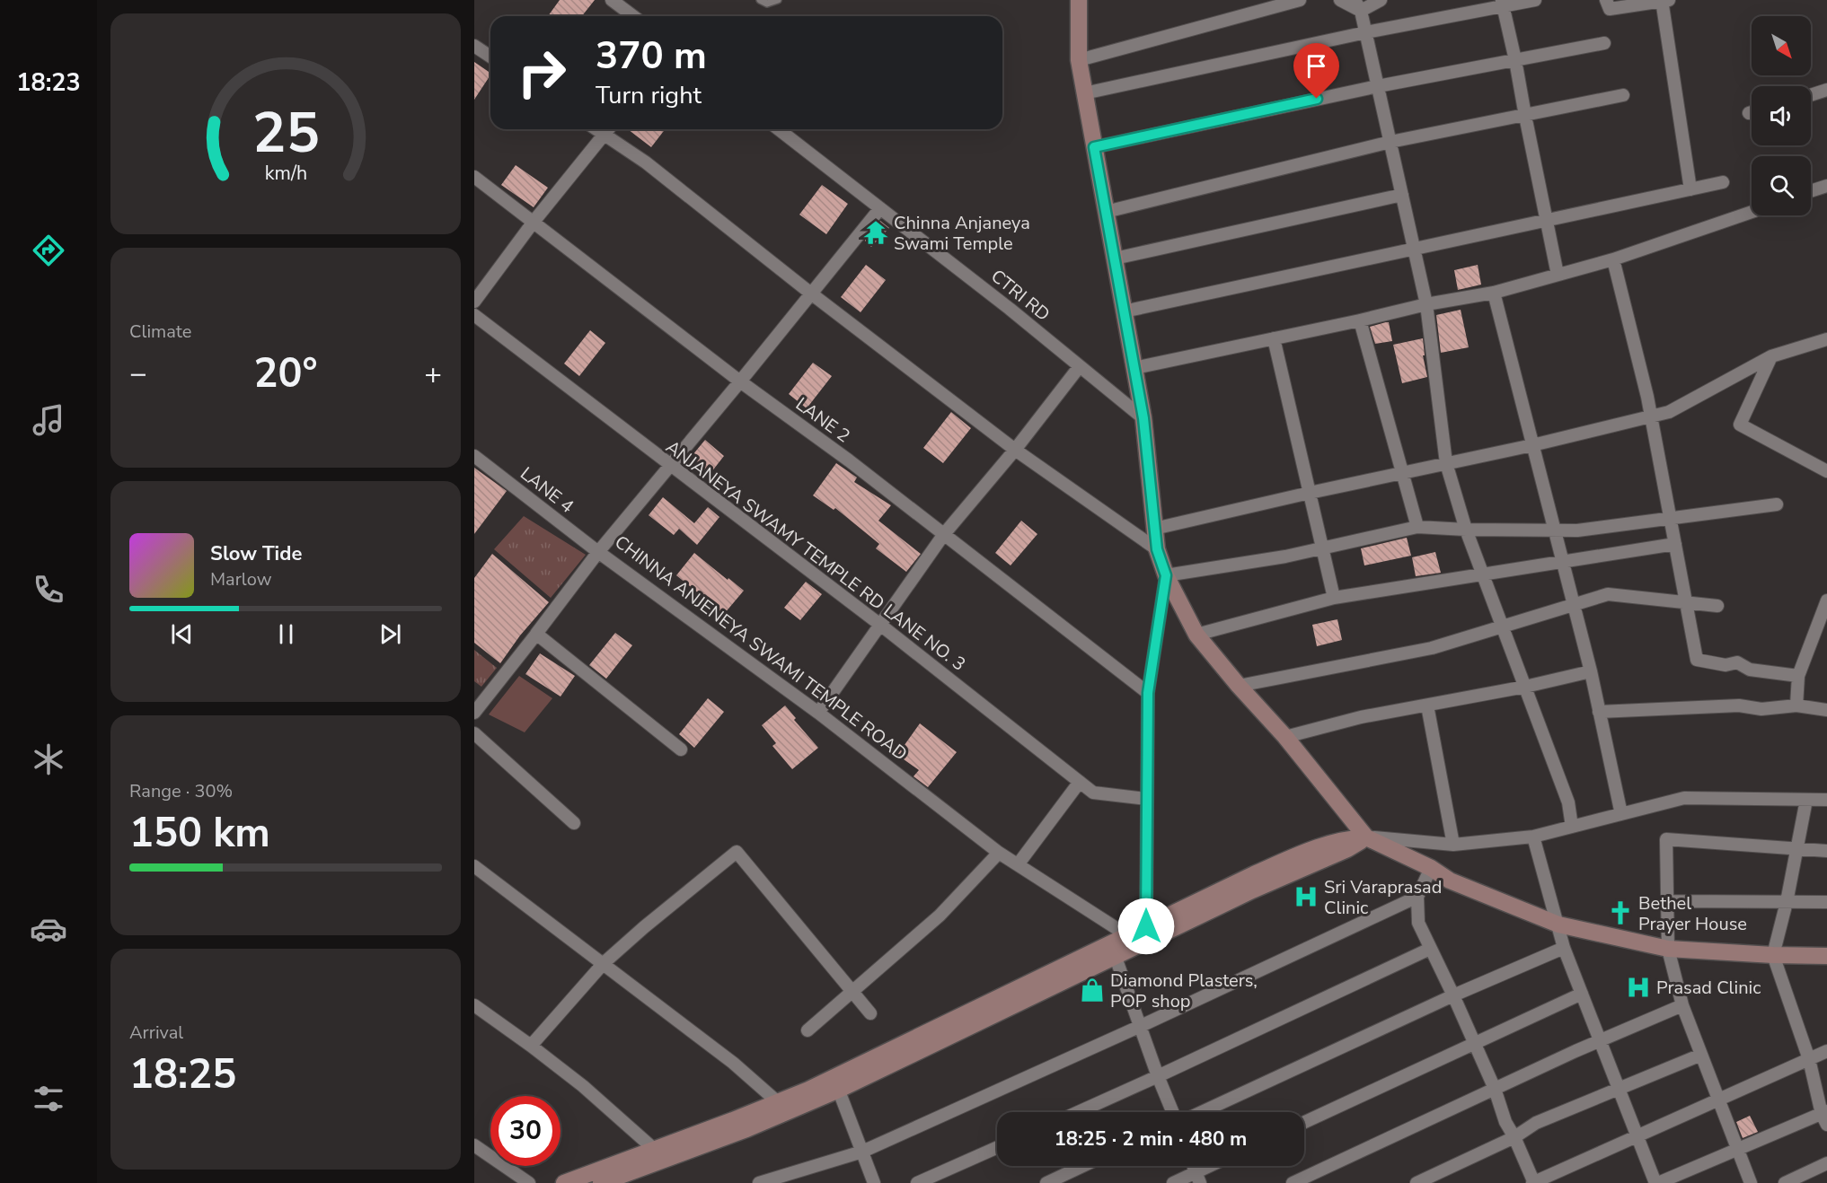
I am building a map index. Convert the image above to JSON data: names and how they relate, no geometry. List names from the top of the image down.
{
  "streets": {
    "street": [
      "CTRI RD",
      "LANE 2",
      "LANE 4",
      "ANJANEYA SWAMY TEMPLE RD LANE NO. 3",
      "CHINNA ANJENEYA SWAMI TEMPLE ROAD"
    ]
  },
  "crossings": [
    ["CTRI RD", "CHINNA ANJENEYA SWAMI TEMPLE ROAD"],
    ["LANE 2", "CHINNA ANJENEYA SWAMI TEMPLE ROAD"],
    ["LANE 4", "CHINNA ANJENEYA SWAMI TEMPLE ROAD"],
    ["ANJANEYA SWAMY TEMPLE RD LANE NO. 3", "CHINNA ANJENEYA SWAMI TEMPLE ROAD"]
  ],
  "places": {
    "temple": ["Chinna Anjaneya Swami Temple"],
    "hospital": ["Sri Varaprasad Clinic", "Prasad Clinic"],
    "church": ["Bethel Prayer House"],
    "shop": ["Diamond Plasters, POP shop"]
  },
  "north": "bottom right",
  "page": {
    "tabs": "18:23",
    "turn": ["370 m", "Turn right"],
    "tile": [
      "Climate",
      ["Range · 30%", "150 km"],
      ["Arrival", "18:25"]
    ],
    "heat": ["−", "20°", "+"],
    "song": ["Slow Tide", "Marlow"],
    "limit": "30",
    "trip": "18:25 · 2 min · 480 m",
    "gauge": ["25", "km/h"]
  }
}
